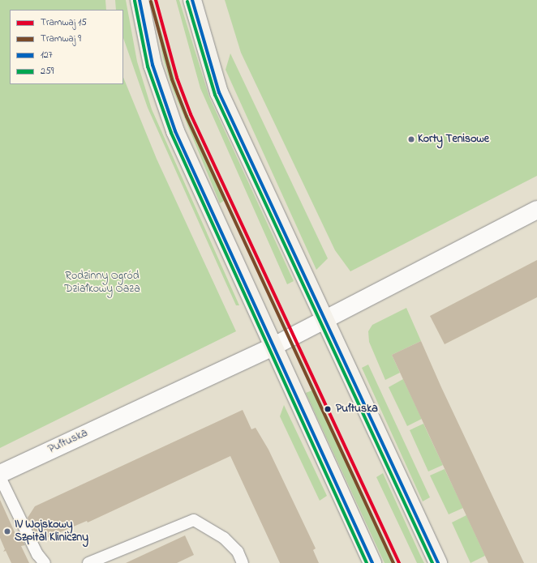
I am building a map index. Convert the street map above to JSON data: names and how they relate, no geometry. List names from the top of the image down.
{
  "streets": {
    "street": ["Pułtuska"]
  },
  "parks": ["Rodzinny Ogród Działkowy Oaza"],
  "places": ["Korty Tenisowe", "Pułtuska", "IV Wojskowy Szpital Kliniczny"],
  "lines": [
    "tram line 15",
    "transit line 127",
    "transit line 259",
    "tram line 9"
  ],
  "legend": [
    "Tramwaj 15",
    "Tramwaj 9",
    "127",
    "259"
  ]
}
